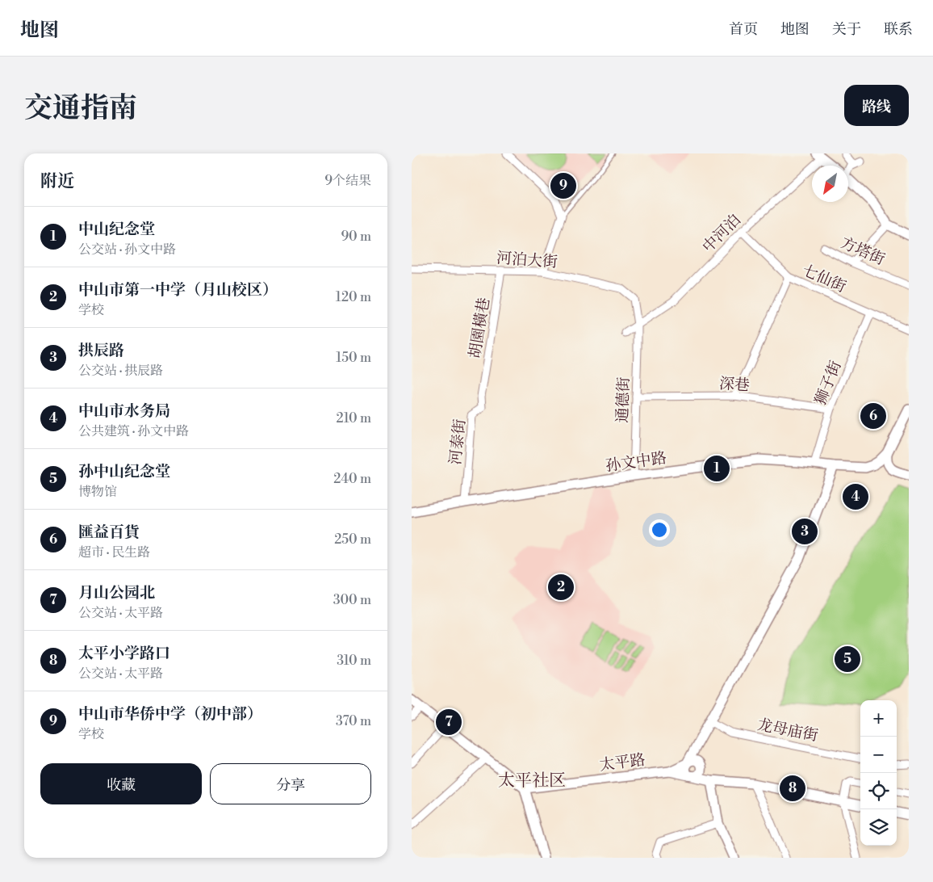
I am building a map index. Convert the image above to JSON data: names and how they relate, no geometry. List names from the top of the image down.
{
  "streets": {
    "street": [
      "中河泊",
      "方塔街",
      "河泊大街",
      "七仙街",
      "胡園橫巷",
      "狮子街",
      "深巷",
      "通德街",
      "河泰街",
      "孙文中路",
      "龙母庙街",
      "太平路"
    ]
  },
  "crossings": [
    ["中河泊", "河泊大街"],
    ["中河泊", "七仙街"],
    ["中河泊", "通德街"],
    ["河泊大街", "胡園橫巷"],
    ["河泊大街", "通德街"],
    ["七仙街", "狮子街"],
    ["胡園橫巷", "河泰街"],
    ["狮子街", "深巷"],
    ["狮子街", "孙文中路"],
    ["深巷", "通德街"],
    ["通德街", "孙文中路"],
    ["河泰街", "孙文中路"]
  ],
  "districts": ["太平社区"],
  "north": "bottom left",
  "page": {
    "header": "地图",
    "nav": [
      "首页",
      "地图",
      "关于",
      "联系"
    ],
    "title": "交通指南",
    "buttons": [
      "路线",
      ["收藏", "分享"]
    ],
    "heading": ["附近", "9个结果"],
    "pins": [
      "9",
      "6",
      "1",
      "4",
      "3",
      "2",
      "5",
      "7",
      "8"
    ],
    "list": [
      {
        "mark": "1",
        "name": "中山纪念堂",
        "note": "公交站 · 孙文中路",
        "value": "90 m"
      },
      {
        "mark": "2",
        "name": "中山市第一中学（月山校区）",
        "note": "学校",
        "value": "120 m"
      },
      {
        "mark": "3",
        "name": "拱辰路",
        "note": "公交站 · 拱辰路",
        "value": "150 m"
      },
      {
        "mark": "4",
        "name": "中山市水务局",
        "note": "公共建筑 · 孙文中路",
        "value": "210 m"
      },
      {
        "mark": "5",
        "name": "孙中山纪念堂",
        "note": "博物馆",
        "value": "240 m"
      },
      {
        "mark": "6",
        "name": "匯益百貨",
        "note": "超市 · 民生路",
        "value": "250 m"
      },
      {
        "mark": "7",
        "name": "月山公园北",
        "note": "公交站 · 太平路",
        "value": "300 m"
      },
      {
        "mark": "8",
        "name": "太平小学路口",
        "note": "公交站 · 太平路",
        "value": "310 m"
      },
      {
        "mark": "9",
        "name": "中山市华侨中学（初中部）",
        "note": "学校",
        "value": "370 m"
      }
    ],
    "map_buttons": ["+", "−"]
  }
}
